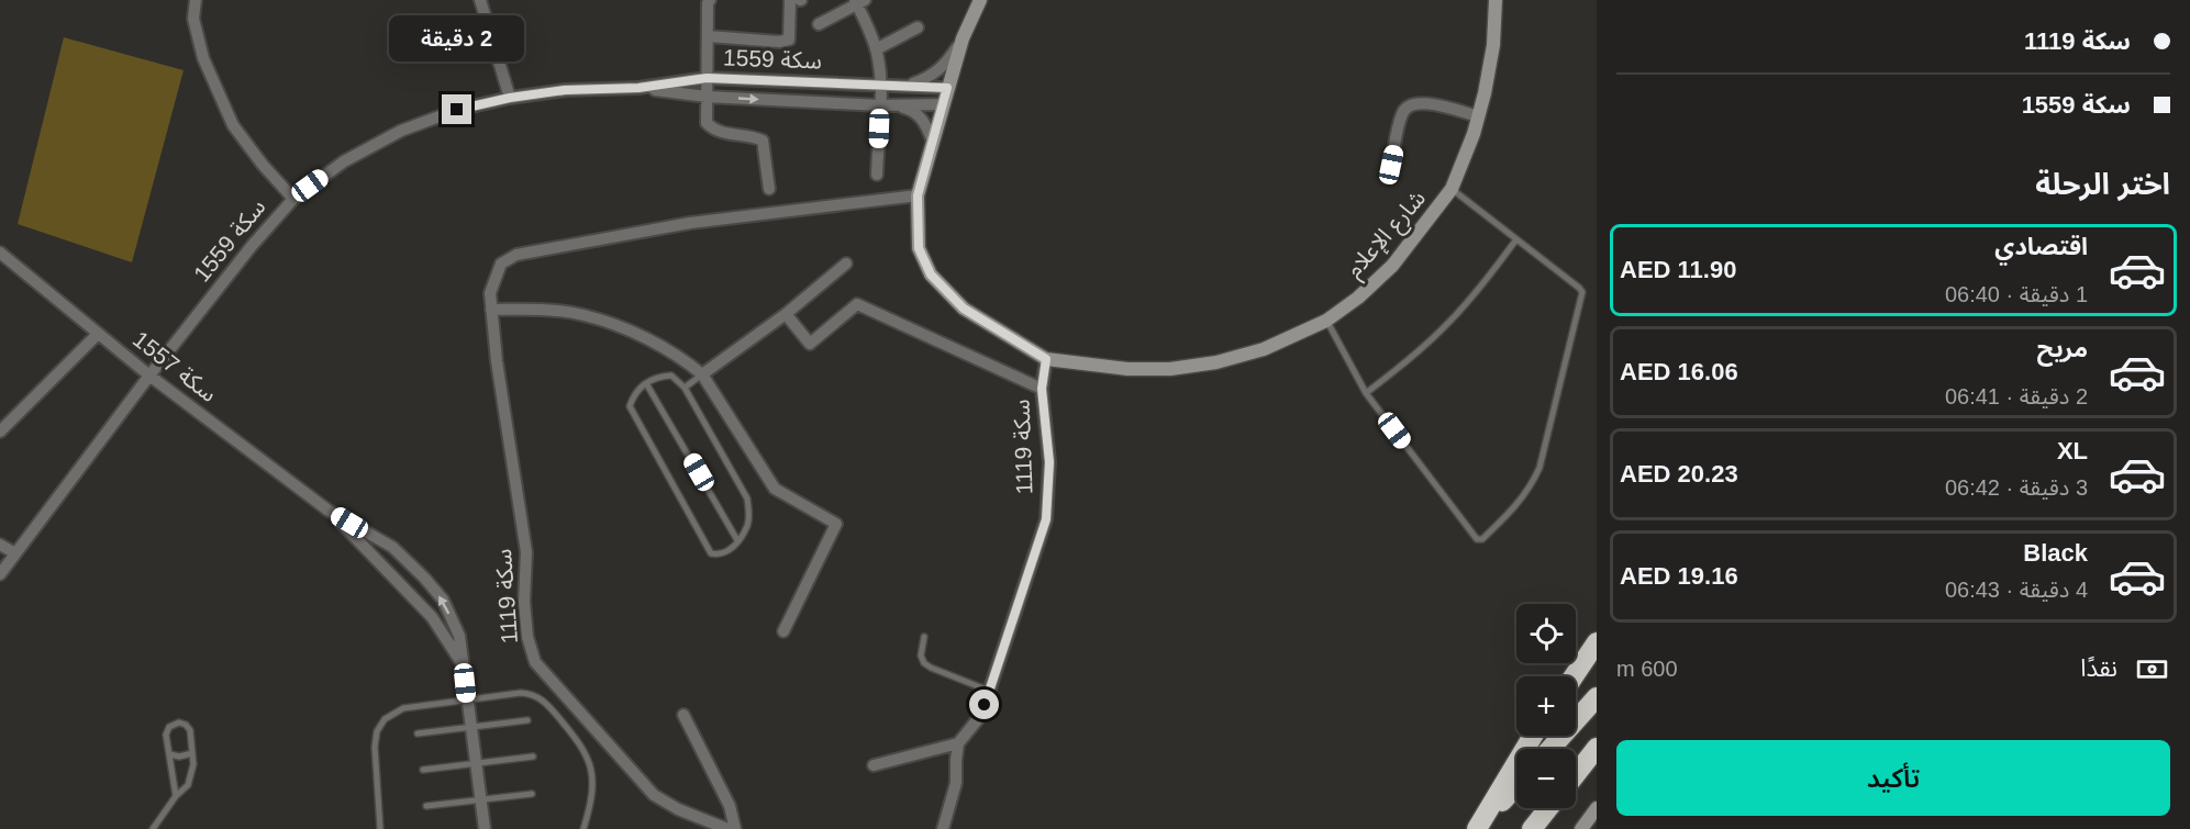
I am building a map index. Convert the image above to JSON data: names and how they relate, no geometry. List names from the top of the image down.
{
  "streets": {
    "main road": ["شارع الإعلام"],
    "street": ["سكة 1559", "سكة 1557", "سكة 1119"]
  },
  "crossings": [
    ["سكة 1559", "شارع الإعلام"],
    ["سكة 1559", "سكة 1557"],
    ["شارع الإعلام", "سكة 1119"]
  ],
  "page": {
    "banner": ["سكة 1119", "سكة 1559"],
    "bubble": "2 دقيقة",
    "heading": "اختر الرحلة",
    "list": [
      {
        "name": "اقتصادي",
        "note": "1 دقيقة · 06:40",
        "value": "AED 11.90"
      },
      {
        "name": "مريح",
        "note": "2 دقيقة · 06:41",
        "value": "AED 16.06"
      },
      {
        "name": "XL",
        "note": "3 دقيقة · 06:42",
        "value": "AED 20.23"
      },
      {
        "name": "Black",
        "note": "4 دقيقة · 06:43",
        "value": "AED 19.16"
      }
    ],
    "map_buttons": ["+", "−"],
    "pay": ["نقدًا", "600 m"],
    "buttons": "تأكيد"
  }
}
